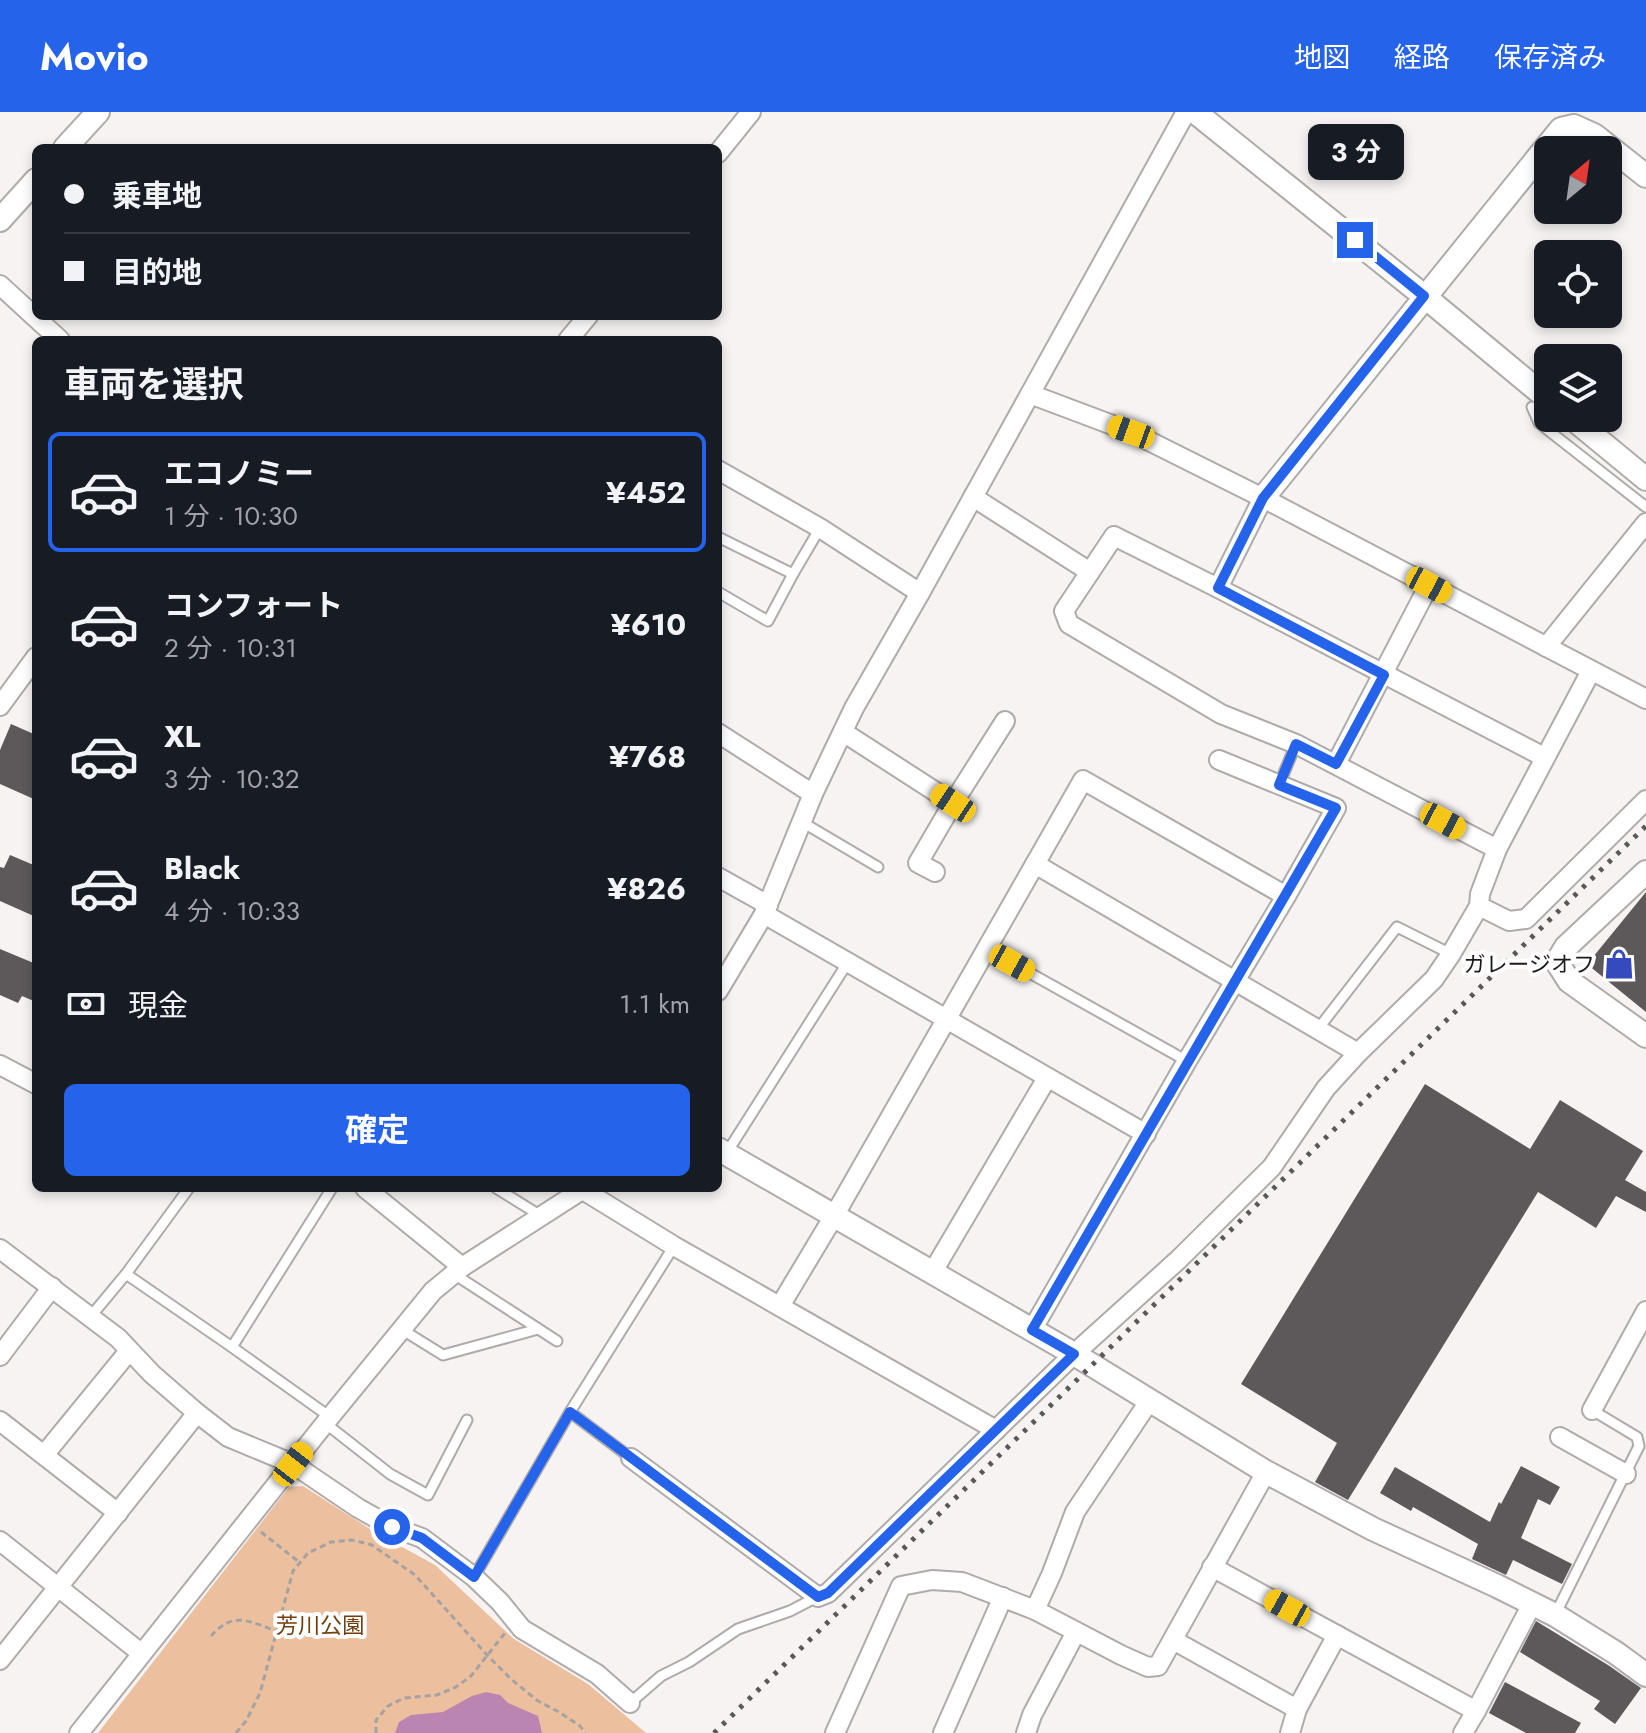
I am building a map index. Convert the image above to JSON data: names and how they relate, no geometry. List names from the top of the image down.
{
  "parks": ["芳川公園"],
  "places": {
    "shop": ["ガレージオフ"]
  },
  "north": "top right",
  "page": {
    "header": "Movio",
    "nav": ["地図", "経路", "保存済み"],
    "bubble": "3 分",
    "banner": ["乗車地", "目的地"],
    "heading": "車両を選択",
    "list": [
      {
        "name": "エコノミー",
        "note": "1 分 · 10:30",
        "value": "¥452"
      },
      {
        "name": "コンフォート",
        "note": "2 分 · 10:31",
        "value": "¥610"
      },
      {
        "name": "XL",
        "note": "3 分 · 10:32",
        "value": "¥768"
      },
      {
        "name": "Black",
        "note": "4 分 · 10:33",
        "value": "¥826"
      }
    ],
    "pay": ["現金", "1.1 km"],
    "buttons": "確定"
  }
}
